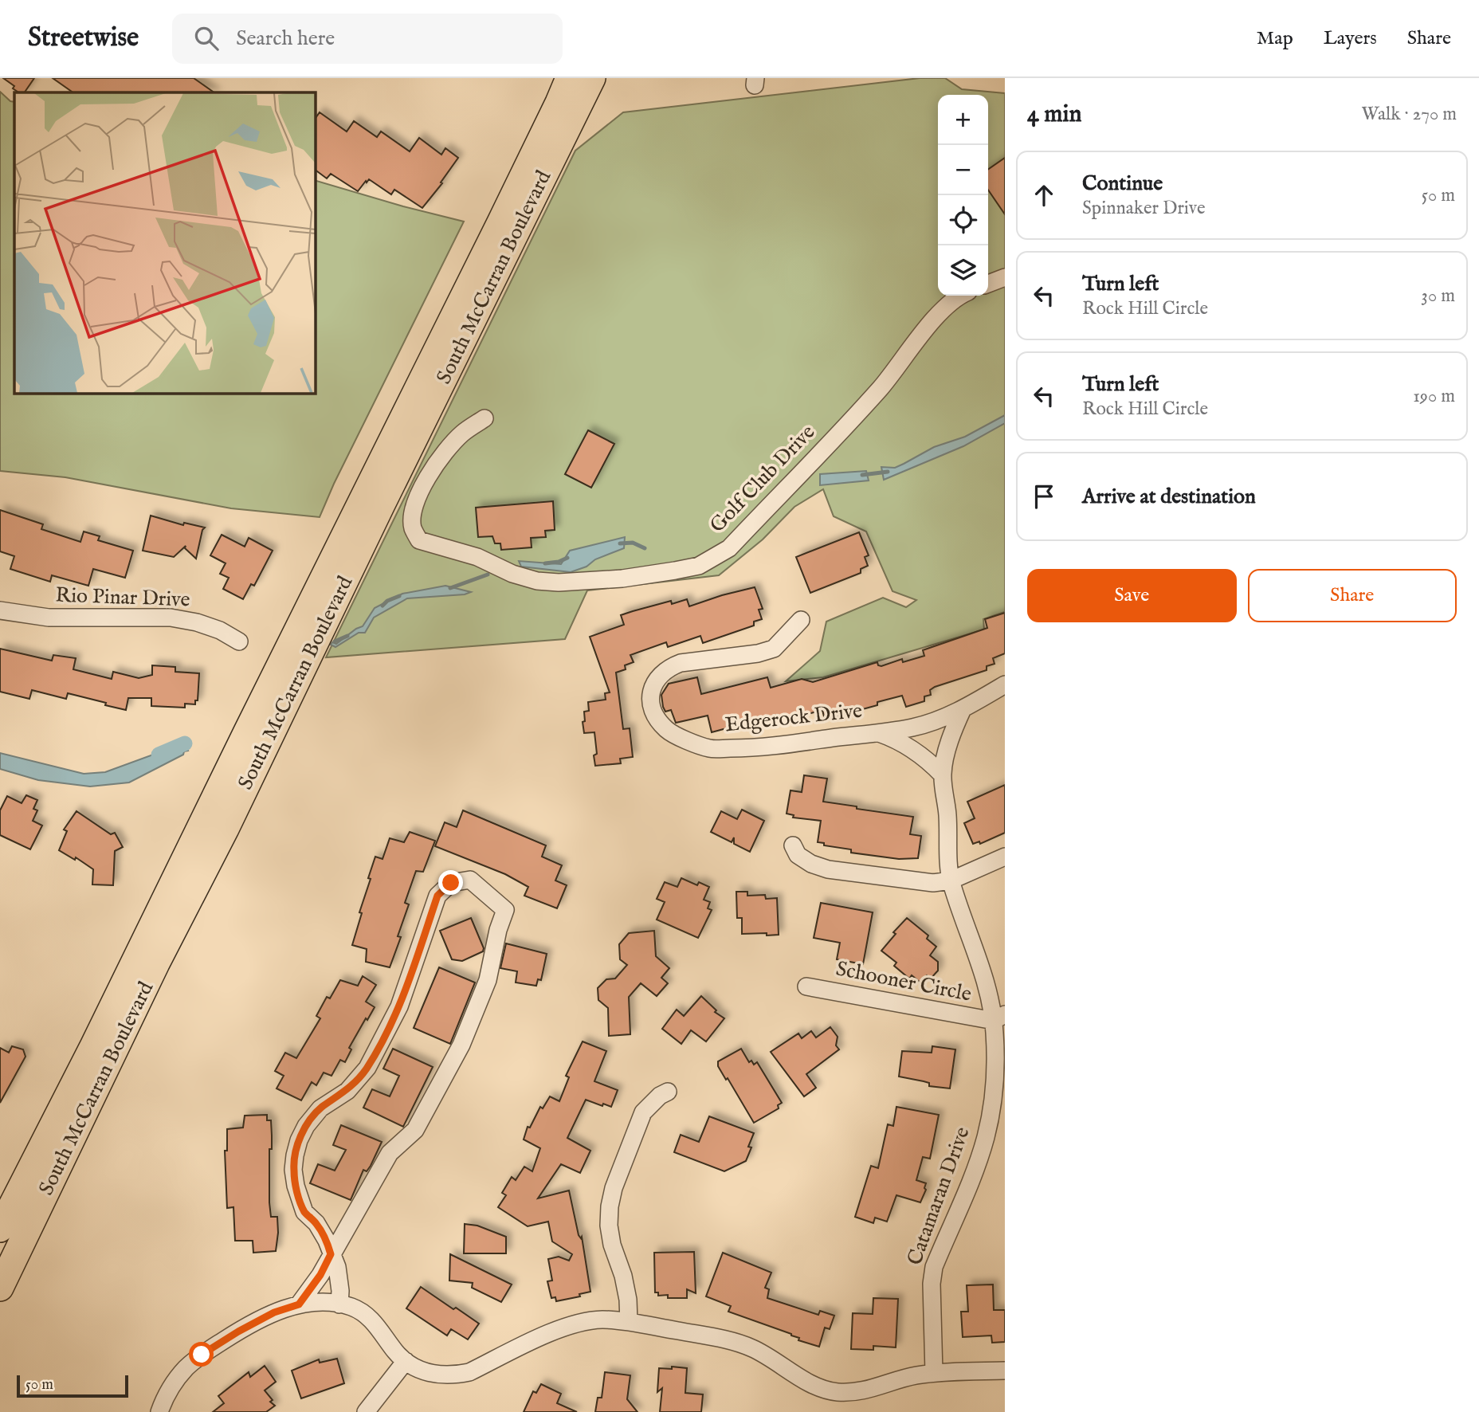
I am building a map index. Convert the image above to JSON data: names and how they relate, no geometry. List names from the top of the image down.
{
  "streets": {
    "main road": ["South McCarran Boulevard"],
    "street": [
      "Golf Club Drive",
      "Rio Pinar Drive",
      "Edgerock Drive",
      "Schooner Circle",
      "Catamaran Drive"
    ]
  },
  "crossings": [
    ["Edgerock Drive", "Catamaran Drive"],
    ["Schooner Circle", "Catamaran Drive"]
  ],
  "scale_bar": "50 m",
  "page": {
    "header": "Streetwise",
    "search": "Search here",
    "nav": ["Map", "Layers", "Share"],
    "heading": ["4 min", "Walk · 270 m"],
    "map_buttons": ["+", "−"],
    "list": [
      ["Continue", "Spinnaker Drive", "50 m"],
      ["Turn left", "Rock Hill Circle", "30 m"],
      ["Turn left", "Rock Hill Circle", "190 m"],
      "Arrive at destination"
    ],
    "buttons": ["Save", "Share"],
    "scale": "50 m"
  }
}
